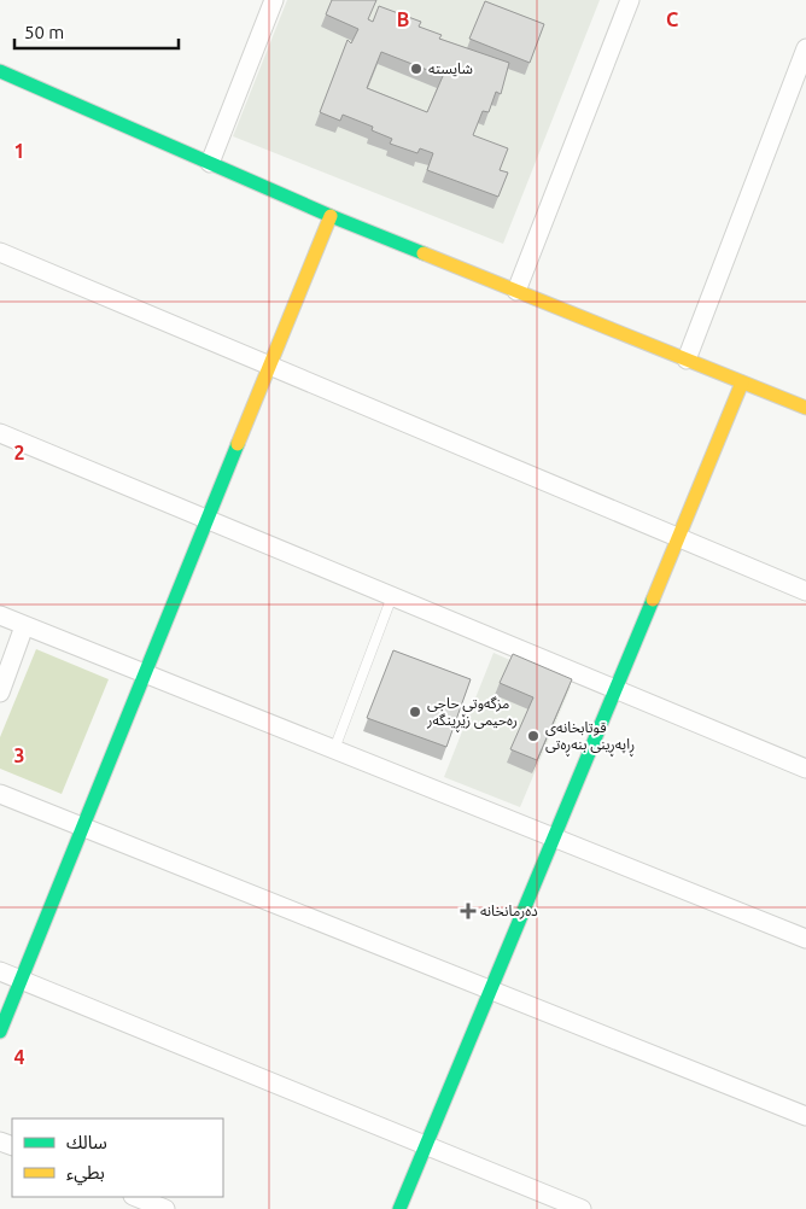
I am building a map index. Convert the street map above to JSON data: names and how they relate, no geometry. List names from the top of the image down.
{
  "places": {
    "other": ["شایستە", "مزگەوتی حاجی رەحیمی زێڕینگەر", "قوتابخانەی ڕاپەڕینی بنەڕەتی"],
    "health": ["دەرمانخانە"]
  },
  "legend": ["سالك", "بطيء"],
  "scale_bar": "50 m",
  "grid": {
    "columns": ["B", "C"],
    "rows": [
      "1",
      "2",
      "3",
      "4"
    ]
  }
}
